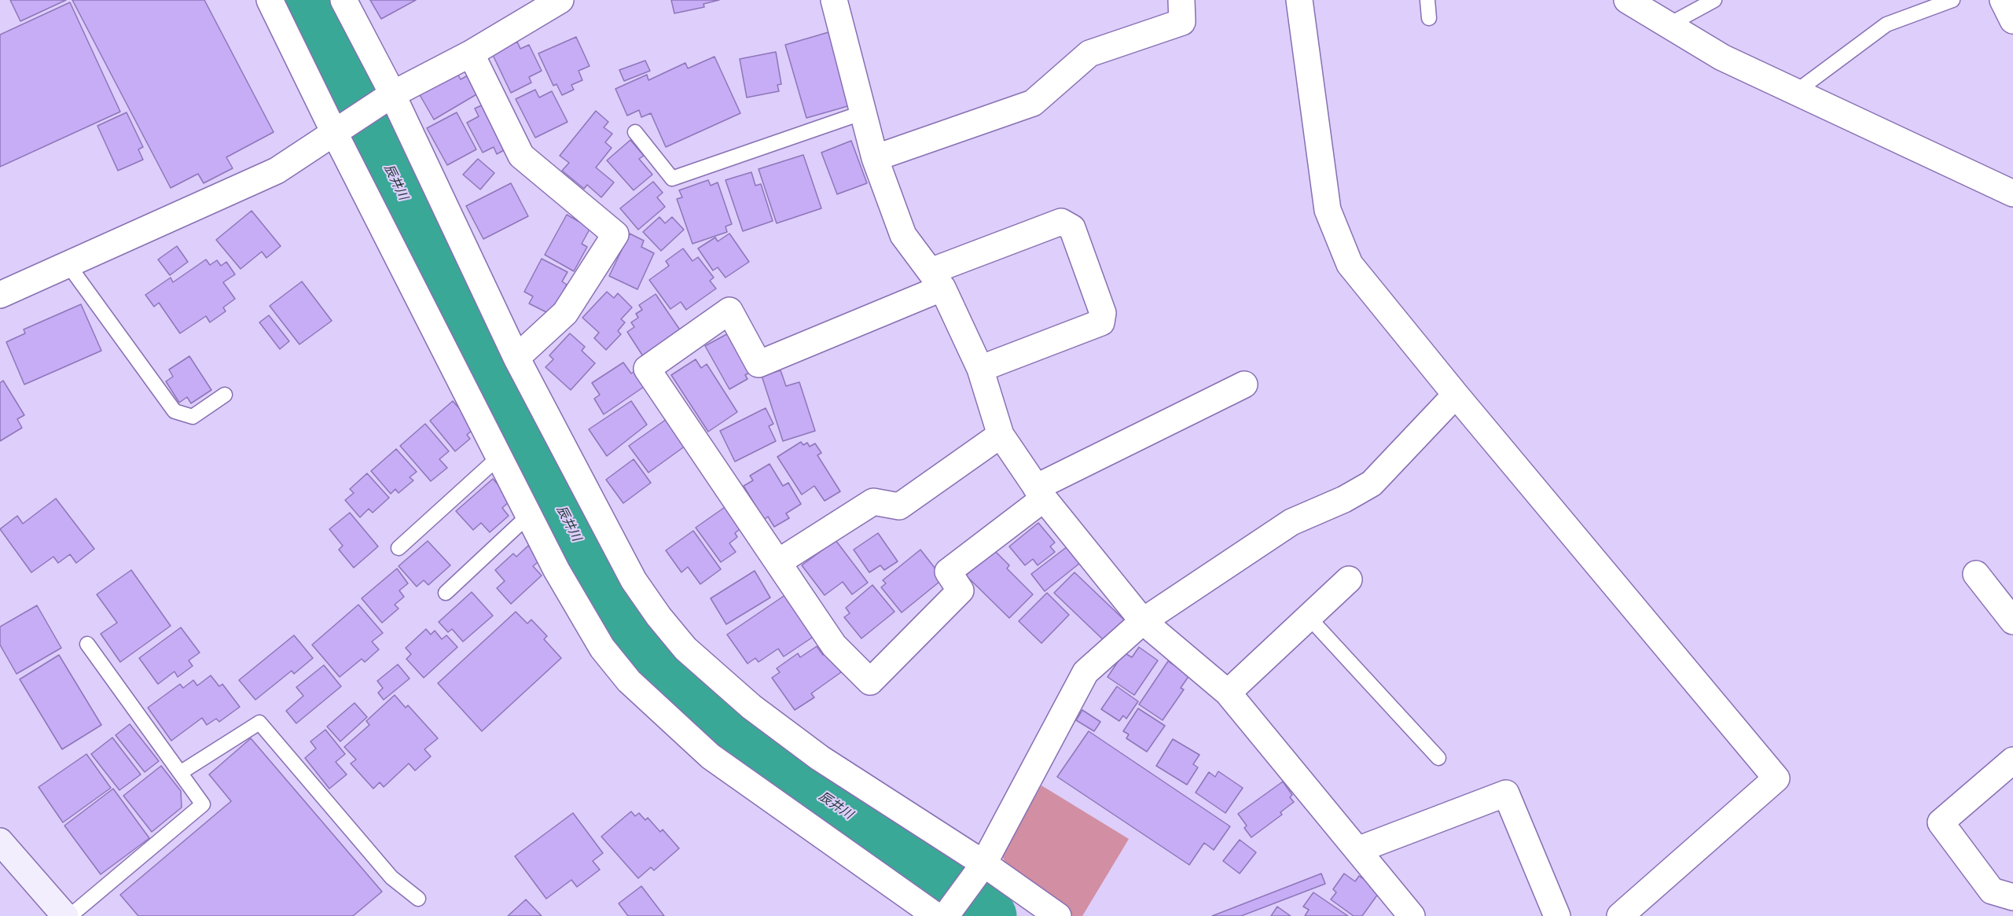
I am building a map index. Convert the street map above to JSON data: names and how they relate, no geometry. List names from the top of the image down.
{
  "water": ["辰井川"]
}
